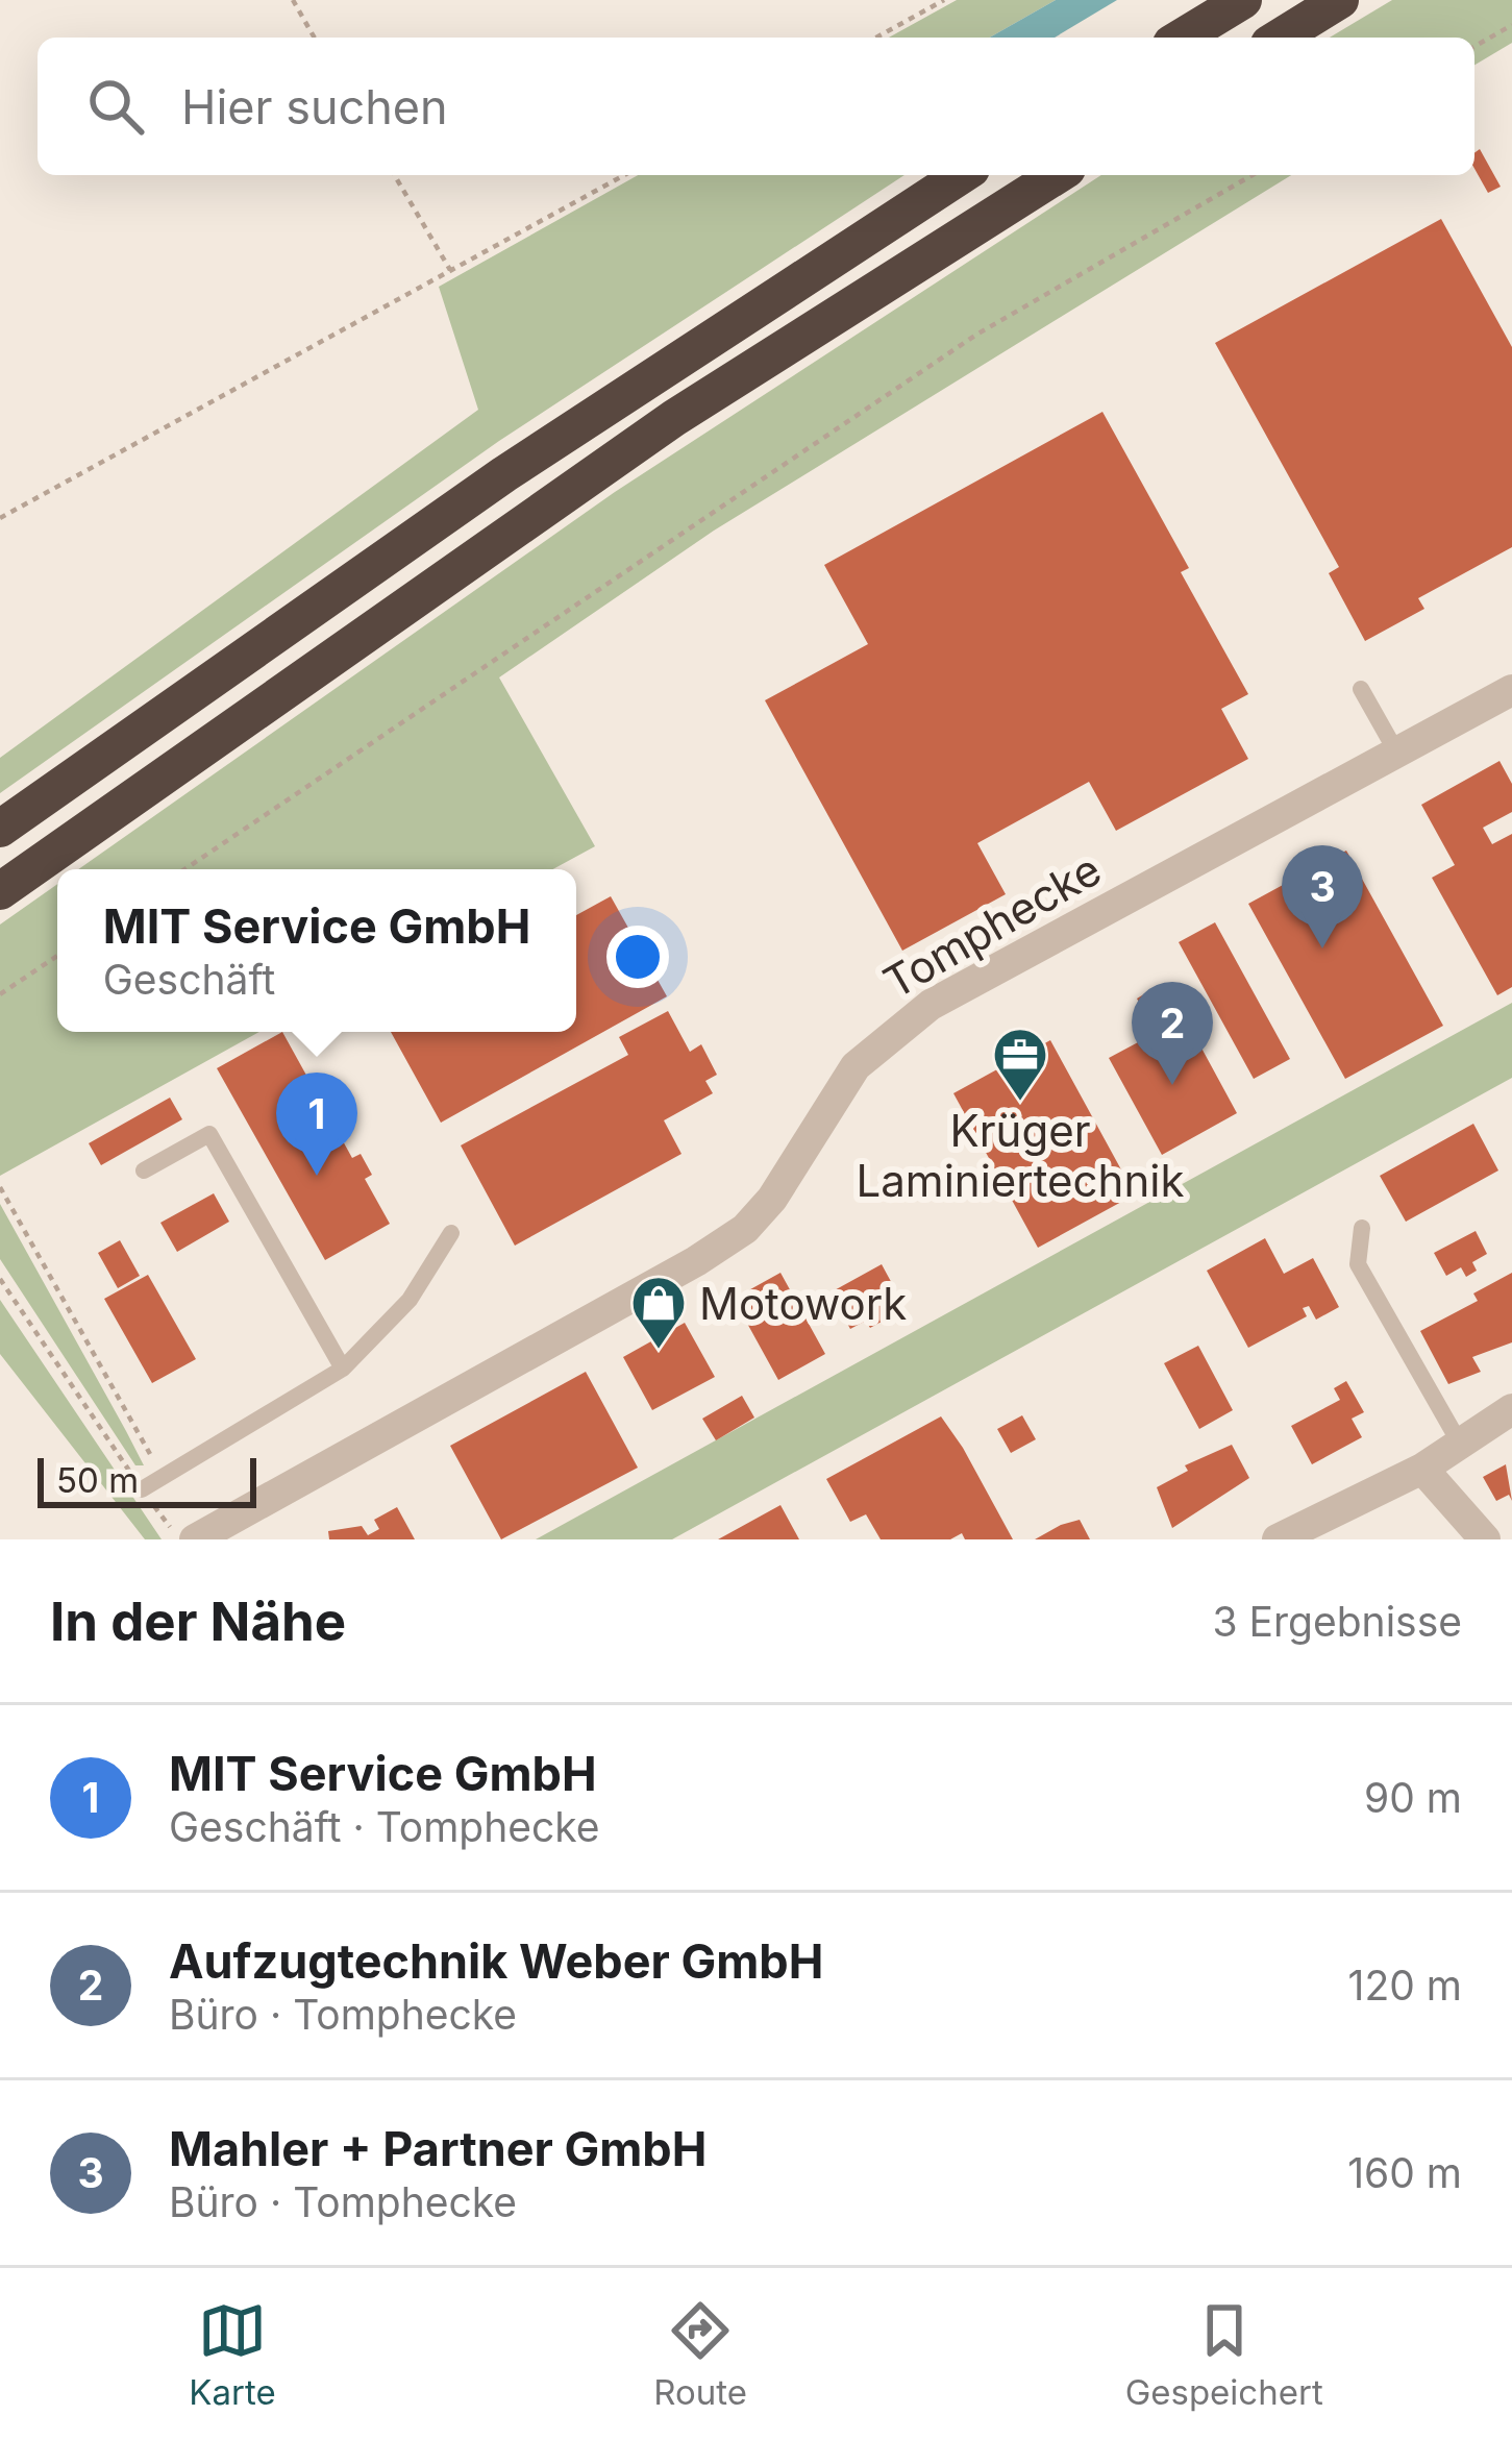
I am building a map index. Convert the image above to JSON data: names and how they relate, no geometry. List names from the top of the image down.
{
  "streets": {
    "street": ["Tomphecke"]
  },
  "places": {
    "office": ["Krüger Laminiertechnik"],
    "shop": ["Motowork"]
  },
  "scale_bar": "50 m",
  "page": {
    "search": "Hier suchen",
    "pins": ["3", "2", "1"],
    "popup": ["MIT Service GmbH", "Geschäft"],
    "scale": "50 m",
    "heading": ["In der Nähe", "3 Ergebnisse"],
    "list": [
      {
        "mark": "1",
        "name": "MIT Service GmbH",
        "note": "Geschäft · Tomphecke",
        "value": "90 m"
      },
      {
        "mark": "2",
        "name": "Aufzugtechnik Weber GmbH",
        "note": "Büro · Tomphecke",
        "value": "120 m"
      },
      {
        "mark": "3",
        "name": "Mahler + Partner GmbH",
        "note": "Büro · Tomphecke",
        "value": "160 m"
      }
    ],
    "nav": ["Karte", "Route", "Gespeichert"]
  }
}
